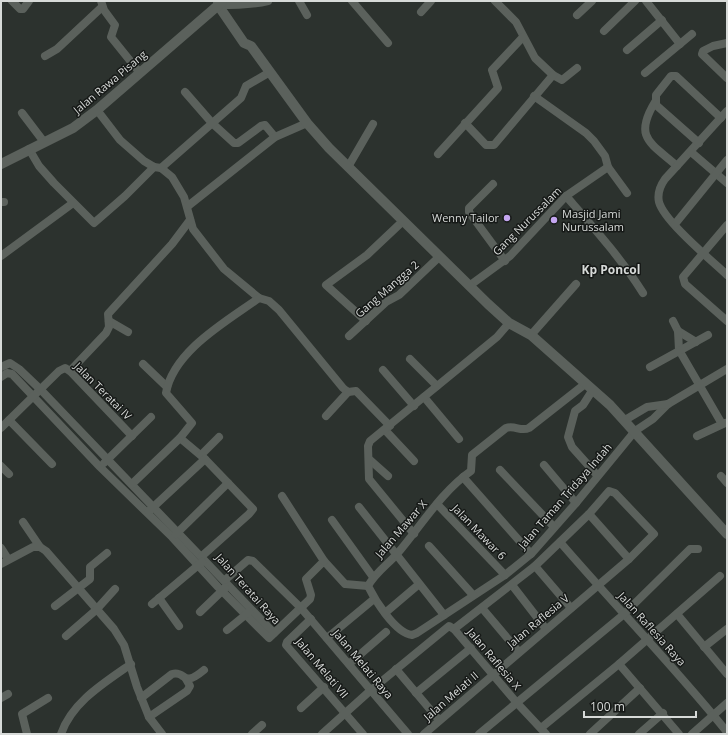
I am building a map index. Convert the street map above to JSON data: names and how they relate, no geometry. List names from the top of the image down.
{
  "streets": {
    "street": [
      "Jalan Rawa Pisang",
      "Gang Nurussalam",
      "Gang Mangga 2",
      "Jalan Teratai IV",
      "Jalan Taman Tridaya Indah",
      "Jalan Mawar X",
      "Jalan Mawar 6",
      "Jalan Teratai Raya",
      "Jalan Raflesia V",
      "Jalan Raflesia Raya",
      "Jalan Raflesia X",
      "Jalan Melati Raya",
      "Jalan Melati VII",
      "Jalan Melati II"
    ]
  },
  "crossings": [
    ["Jalan Teratai IV", "Jalan Teratai Raya"],
    ["Jalan Taman Tridaya Indah", "Jalan Mawar 6"],
    ["Jalan Mawar X", "Jalan Mawar 6"],
    ["Jalan Teratai Raya", "Jalan Melati Raya"],
    ["Jalan Raflesia V", "Jalan Raflesia Raya"],
    ["Jalan Raflesia V", "Jalan Raflesia X"],
    ["Jalan Raflesia V", "Jalan Melati II"],
    ["Jalan Raflesia X", "Jalan Melati II"],
    ["Jalan Melati Raya", "Jalan Melati VII"]
  ],
  "districts": ["Kp Poncol"],
  "places": ["Wenny Tailor", "Masjid Jami Nurussalam"],
  "scale_bar": "100 m"
}
